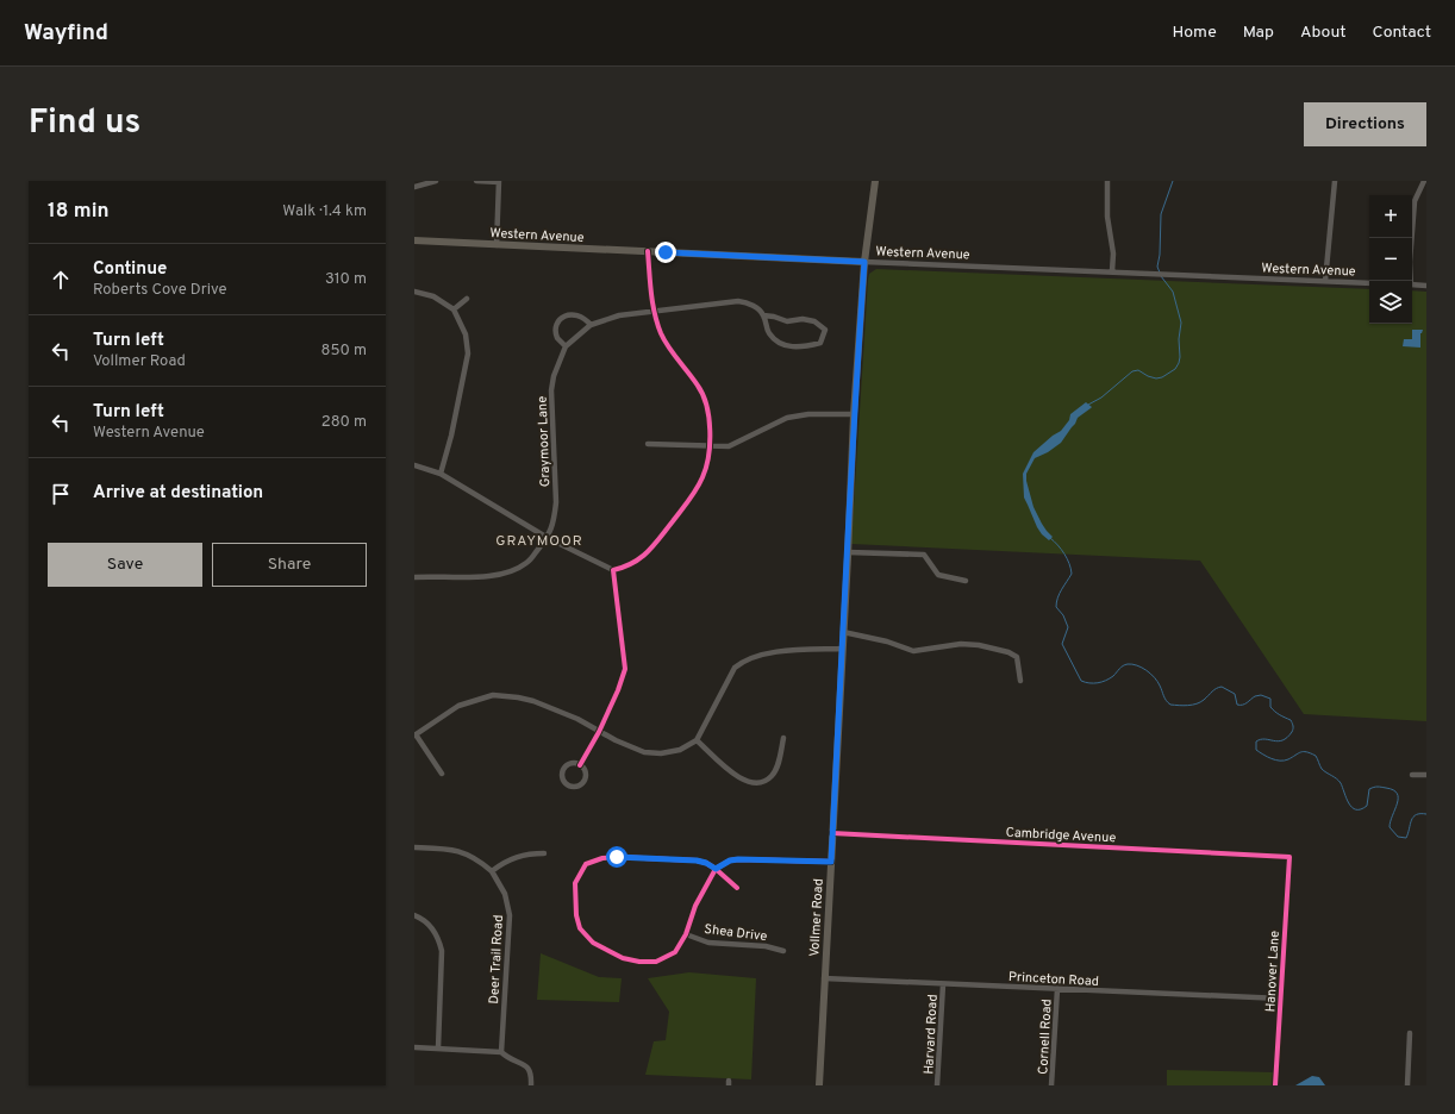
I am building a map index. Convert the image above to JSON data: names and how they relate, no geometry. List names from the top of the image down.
{
  "streets": {
    "main road": ["Western Avenue", "Vollmer Road"],
    "street": [
      "Graymoor Lane",
      "Cambridge Avenue",
      "Shea Drive",
      "Deer Trail Road",
      "Hanover Lane",
      "Princeton Road",
      "Harvard Road",
      "Cornell Road"
    ]
  },
  "crossings": [
    ["Western Avenue", "Vollmer Road"],
    ["Cambridge Avenue", "Vollmer Road"],
    ["Cambridge Avenue", "Hanover Lane"],
    ["Vollmer Road", "Princeton Road"],
    ["Hanover Lane", "Princeton Road"],
    ["Princeton Road", "Harvard Road"],
    ["Princeton Road", "Cornell Road"]
  ],
  "districts": ["GRAYMOOR"],
  "page": {
    "header": "Wayfind",
    "nav": [
      "Home",
      "Map",
      "About",
      "Contact"
    ],
    "title": "Find us",
    "buttons": [
      "Directions",
      ["Save", "Share"]
    ],
    "heading": ["18 min", "Walk · 1.4 km"],
    "map_buttons": ["+", "−"],
    "list": [
      ["Continue", "Roberts Cove Drive", "310 m"],
      ["Turn left", "Vollmer Road", "850 m"],
      ["Turn left", "Western Avenue", "280 m"],
      "Arrive at destination"
    ]
  }
}
